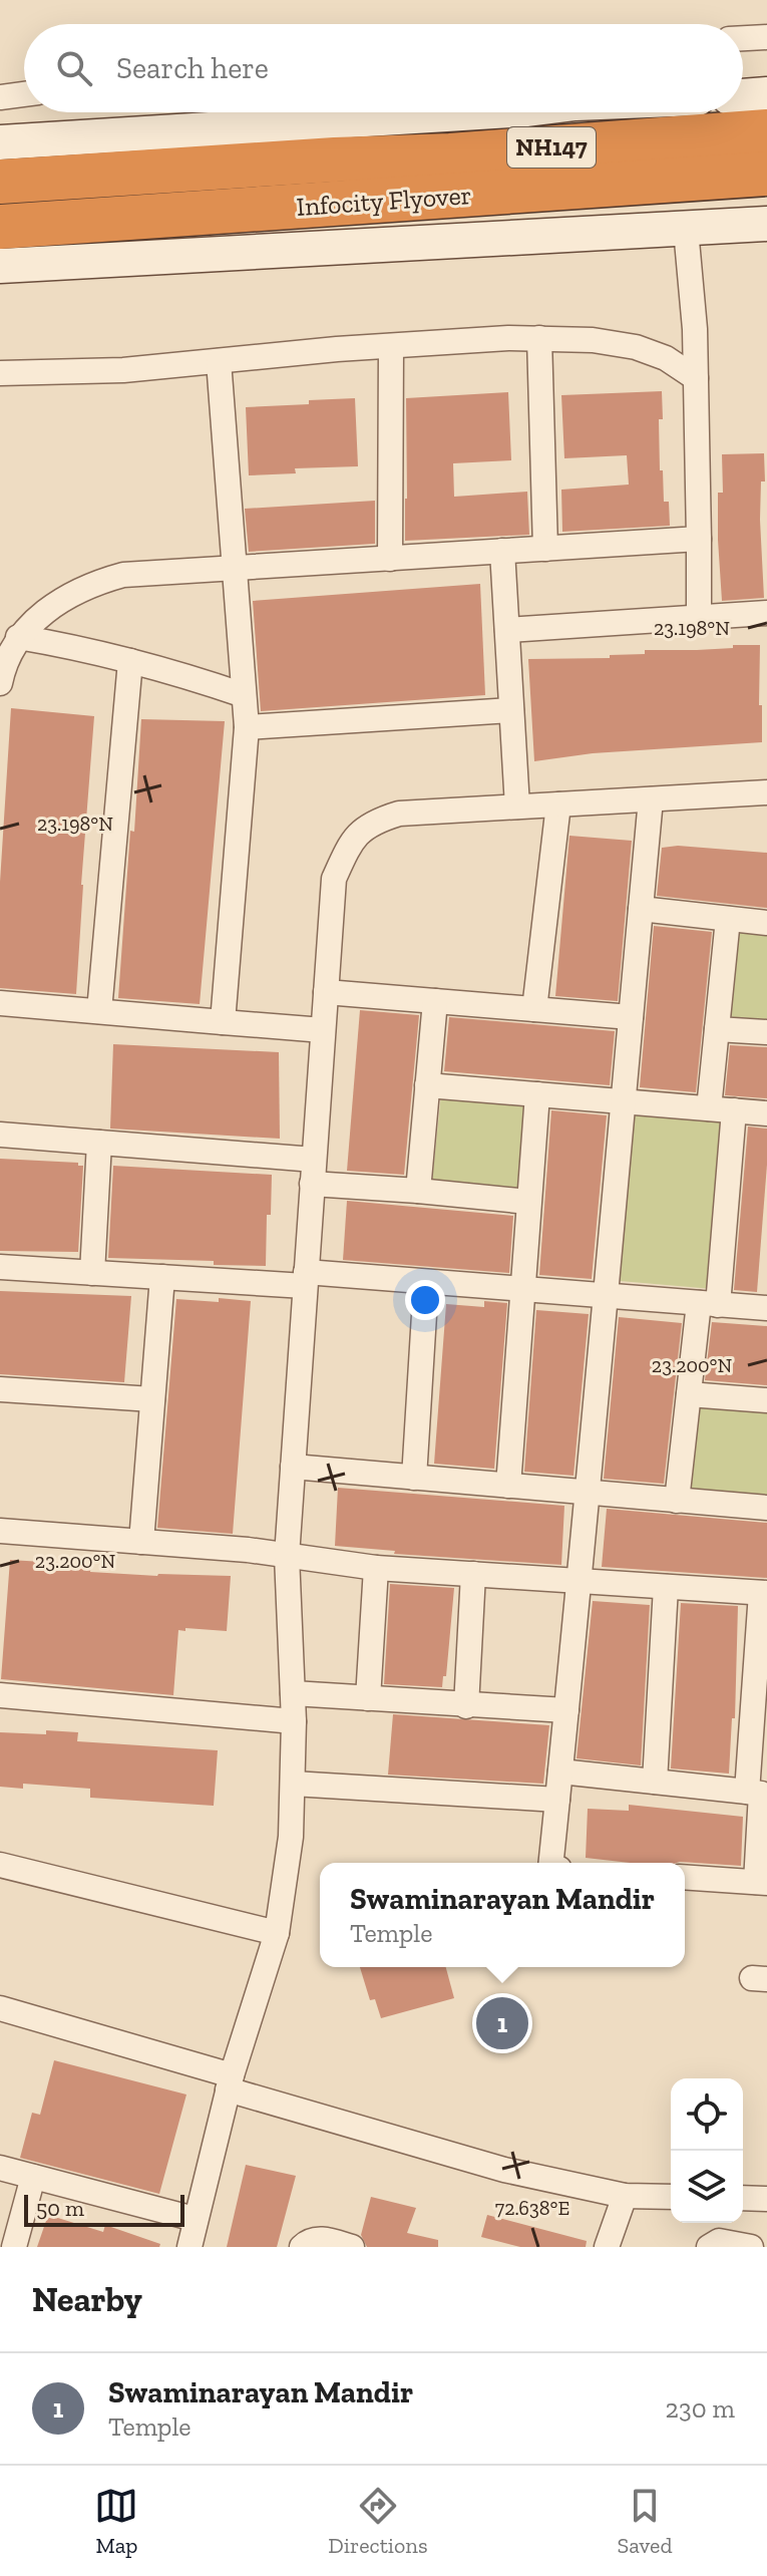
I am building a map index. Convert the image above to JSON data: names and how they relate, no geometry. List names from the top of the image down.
{
  "streets": {
    "highway": ["NH147", "Infocity Flyover"]
  },
  "scale_bar": "50 m",
  "page": {
    "search": "Search here",
    "popup": ["Swaminarayan Mandir", "Temple"],
    "pins": "1",
    "scale": "50 m",
    "heading": "Nearby",
    "list": [
      {
        "mark": "1",
        "name": "Swaminarayan Mandir",
        "note": "Temple",
        "value": "230 m"
      }
    ],
    "nav": ["Map", "Directions", "Saved"]
  },
  "coordinates": ["23.198°N", "23.200°N", "72.638°E"]
}
